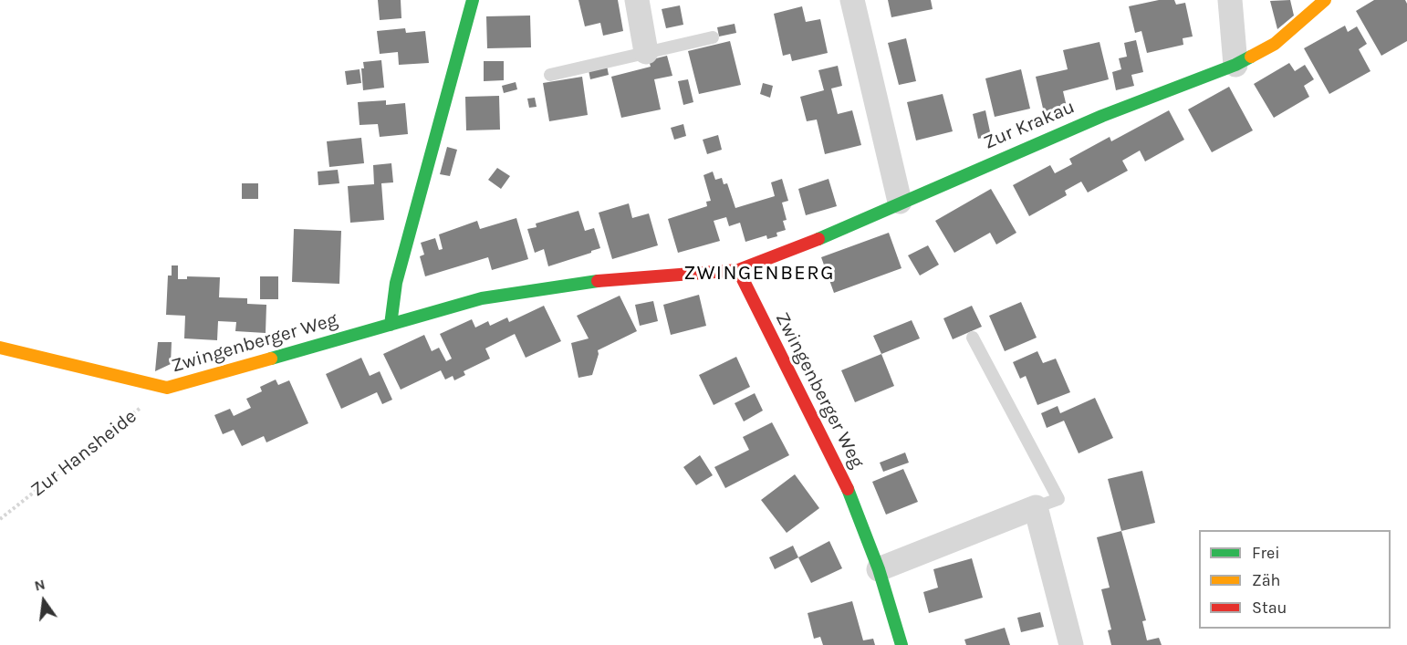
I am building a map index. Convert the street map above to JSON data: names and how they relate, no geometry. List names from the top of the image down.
{
  "streets": {
    "street": ["Zur Krakau", "Zwingenberger Weg"],
    "path": ["Zur Hansheide"]
  },
  "crossings": [
    ["Zur Krakau", "Zwingenberger Weg"],
    ["Zwingenberger Weg", "Zur Hansheide"]
  ],
  "districts": ["ZWINGENBERG"],
  "legend": ["Frei", "Zäh", "Stau"],
  "north": "top"
}
